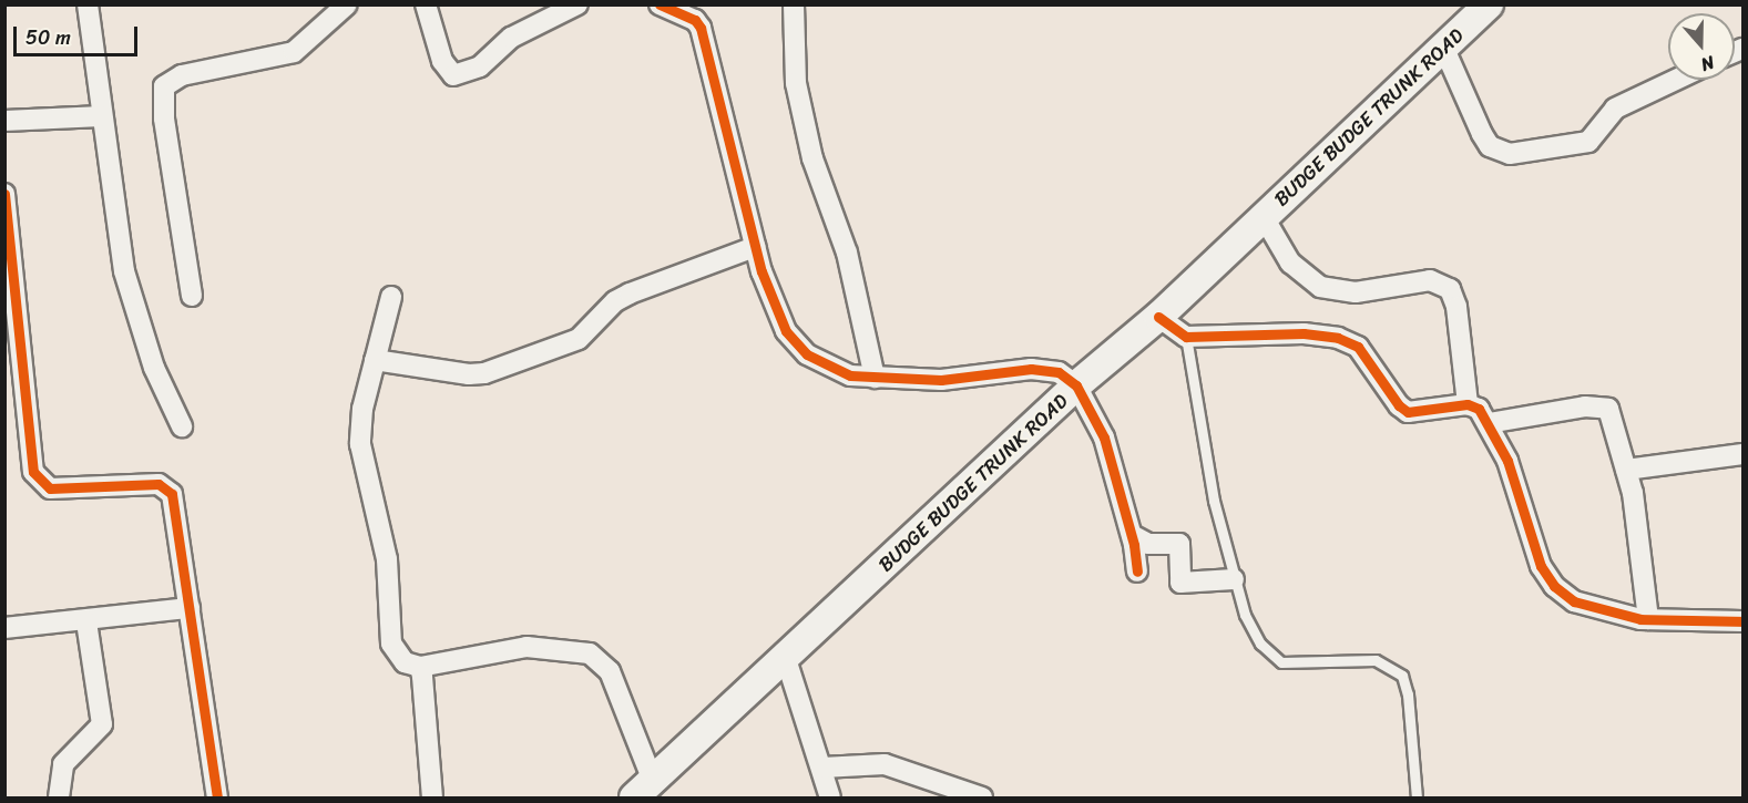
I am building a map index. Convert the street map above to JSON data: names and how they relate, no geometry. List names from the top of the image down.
{
  "streets": {
    "main road": ["BUDGE BUDGE TRUNK ROAD"]
  },
  "scale_bar": "50 m",
  "north": "bottom"
}
